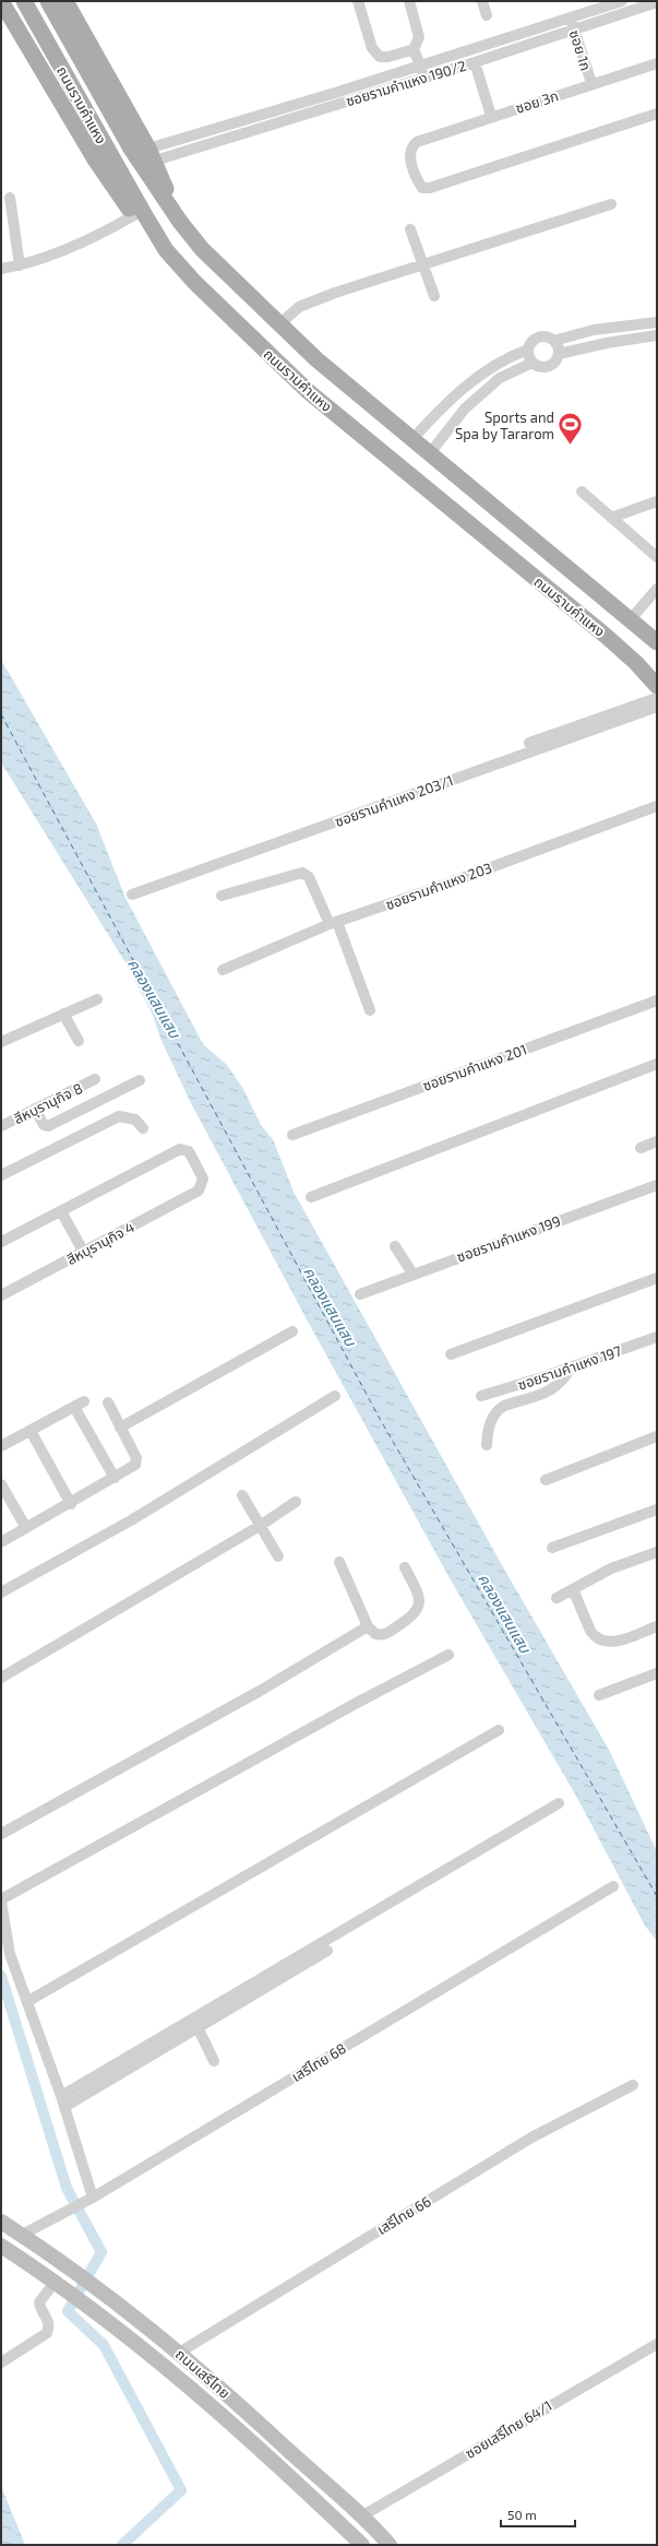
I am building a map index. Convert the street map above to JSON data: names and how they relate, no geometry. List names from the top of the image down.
{
  "streets": {
    "main road": ["ถนนรามคำแหง", "ถนนเสรีไทย"],
    "street": [
      "ซอย 1ก",
      "ซอยรามคำแหง 190/2",
      "ซอย 3ก",
      "ซอยรามคำแหง 203/1",
      "ซอยรามคำแหง 203",
      "ซอยรามคำแหง 201",
      "สีหบุรานุกิจ 8",
      "ซอยรามคำแหง 199",
      "สีหบุรานุกิจ 4",
      "ซอยรามคำแหง 197",
      "เสรีไทย 68",
      "เสรีไทย 66",
      "ซอยเสรีไทย 64/1"
    ]
  },
  "crossings": [
    ["ซอย 1ก", "ซอยรามคำแหง 190/2"],
    ["ซอย 1ก", "ซอย 3ก"],
    ["เสรีไทย 68", "ถนนเสรีไทย"],
    ["เสรีไทย 66", "ถนนเสรีไทย"],
    ["ถนนเสรีไทย", "ซอยเสรีไทย 64/1"]
  ],
  "water": ["คลองแสนแสบ"],
  "places": {
    "sports": ["Sports and Spa by Tararom"]
  },
  "scale_bar": "50 m"
}
